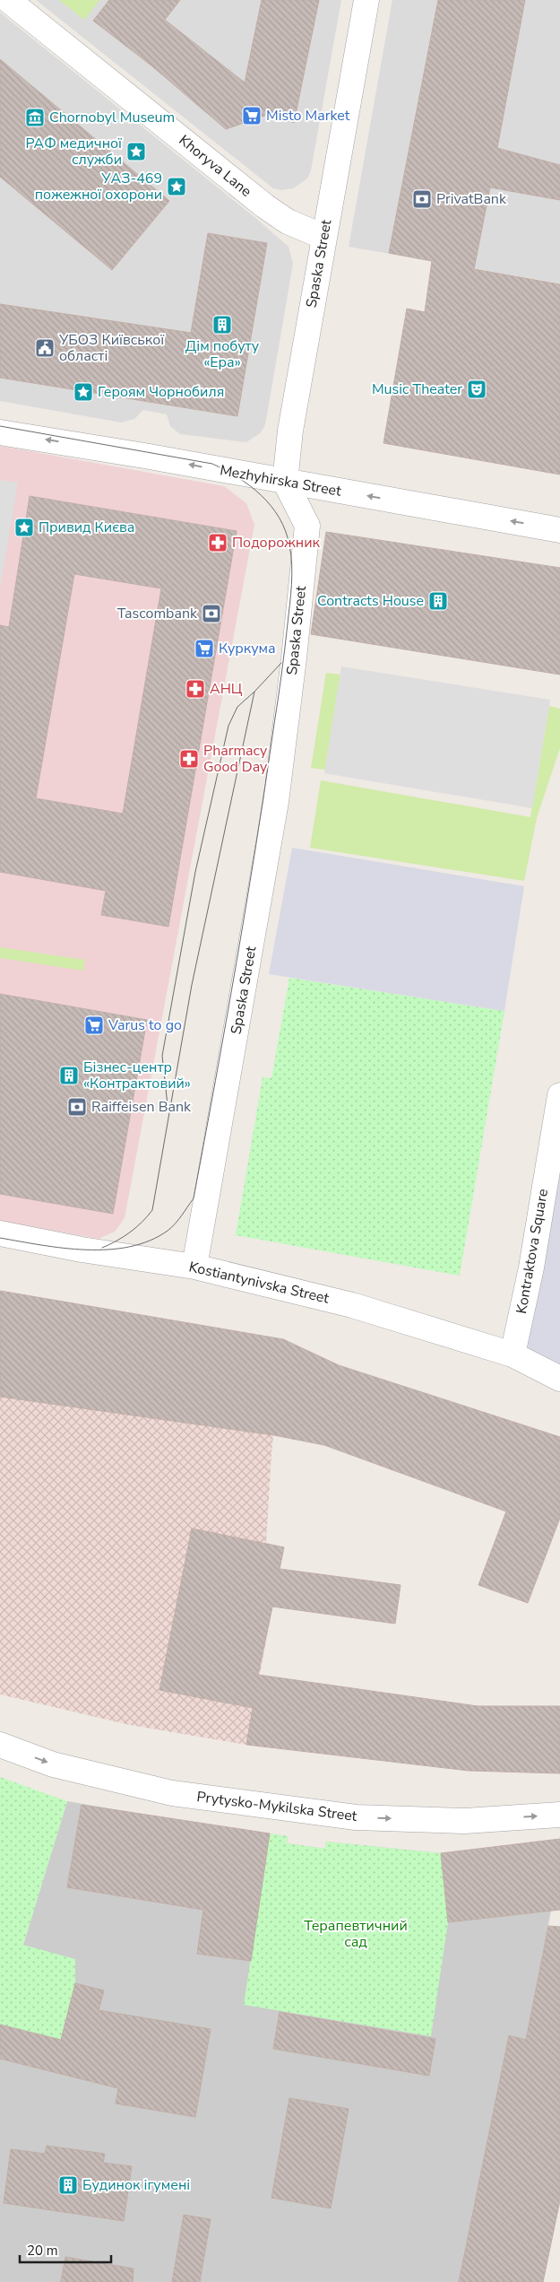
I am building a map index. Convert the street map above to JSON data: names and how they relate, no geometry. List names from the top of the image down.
{
  "streets": {
    "street": [
      "Khoryva Lane",
      "Spaska Street",
      "Mezhyhirska Street",
      "Kontraktova Square",
      "Kostiantynivska Street",
      "Prytysko-Mykilska Street"
    ]
  },
  "crossings": [
    ["Khoryva Lane", "Spaska Street"],
    ["Spaska Street", "Mezhyhirska Street"],
    ["Spaska Street", "Kostiantynivska Street"],
    ["Kontraktova Square", "Kostiantynivska Street"]
  ],
  "one_way": ["Mezhyhirska Street", "Prytysko-Mykilska Street"],
  "parks": ["Терапевтичний сад"],
  "places": {
    "supermarket": ["Misto Market", "Куркума", "Varus to go"],
    "museum": ["Chornobyl Museum"],
    "place": [
      "РАФ медичної служби",
      "УАЗ-469 пожежної охорони",
      "Героям Чорнобиля",
      "Привид Києва"
    ],
    "bank": ["PrivatBank", "Tascombank", "Raiffeisen Bank"],
    "building": [
      "Дім побуту «Ера»",
      "Contracts House",
      "Бізнес-центр «Контрактовий»",
      "Будинок ігумені"
    ],
    "public building": ["УБОЗ Київської області"],
    "theatre": ["Music Theater"],
    "pharmacy": ["Подорожник", "АНЦ", "Pharmacy Good Day"]
  },
  "scale_bar": "20 m"
}
